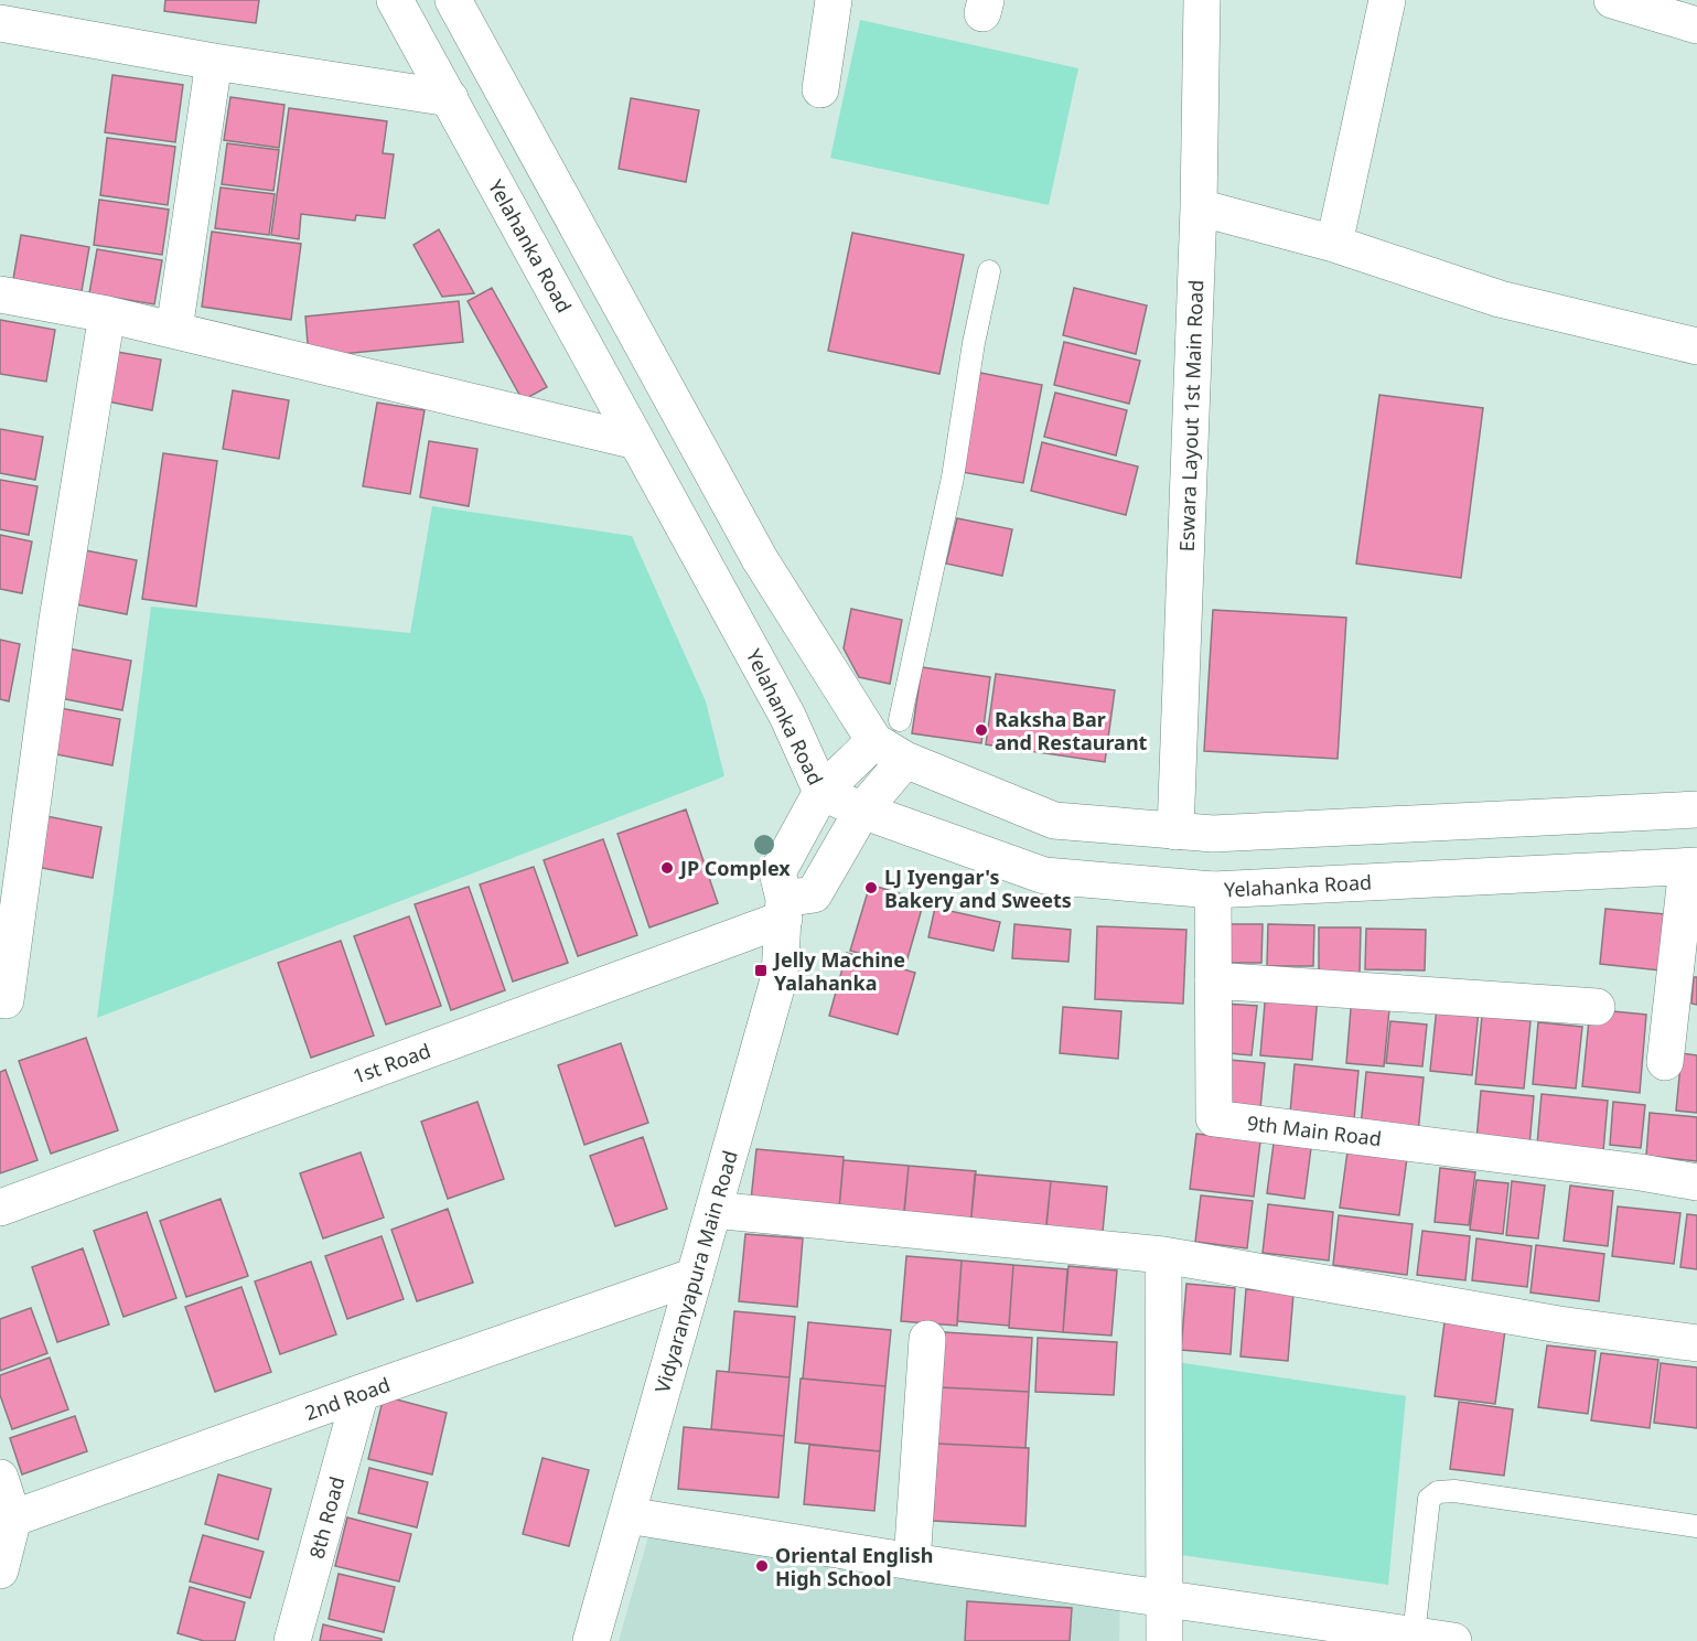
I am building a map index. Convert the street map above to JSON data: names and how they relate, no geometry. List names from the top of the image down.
{
  "streets": {
    "street": [
      "Yelahanka Road",
      "Eswara Layout 1st Main Road",
      "1st Road",
      "9th Main Road",
      "Vidyaranyapura Main Road",
      "2nd Road",
      "8th Road"
    ]
  },
  "crossings": [
    ["Yelahanka Road", "9th Main Road"],
    ["Yelahanka Road", "Vidyaranyapura Main Road"],
    ["1st Road", "Vidyaranyapura Main Road"],
    ["Vidyaranyapura Main Road", "2nd Road"],
    ["2nd Road", "8th Road"]
  ],
  "places": {
    "other": [
      "Raksha Bar and Restaurant",
      "JP Complex",
      "LJ Iyengar's Bakery and Sweets",
      "Oriental English High School"
    ],
    "transit": ["Jelly Machine Yalahanka"]
  }
}
